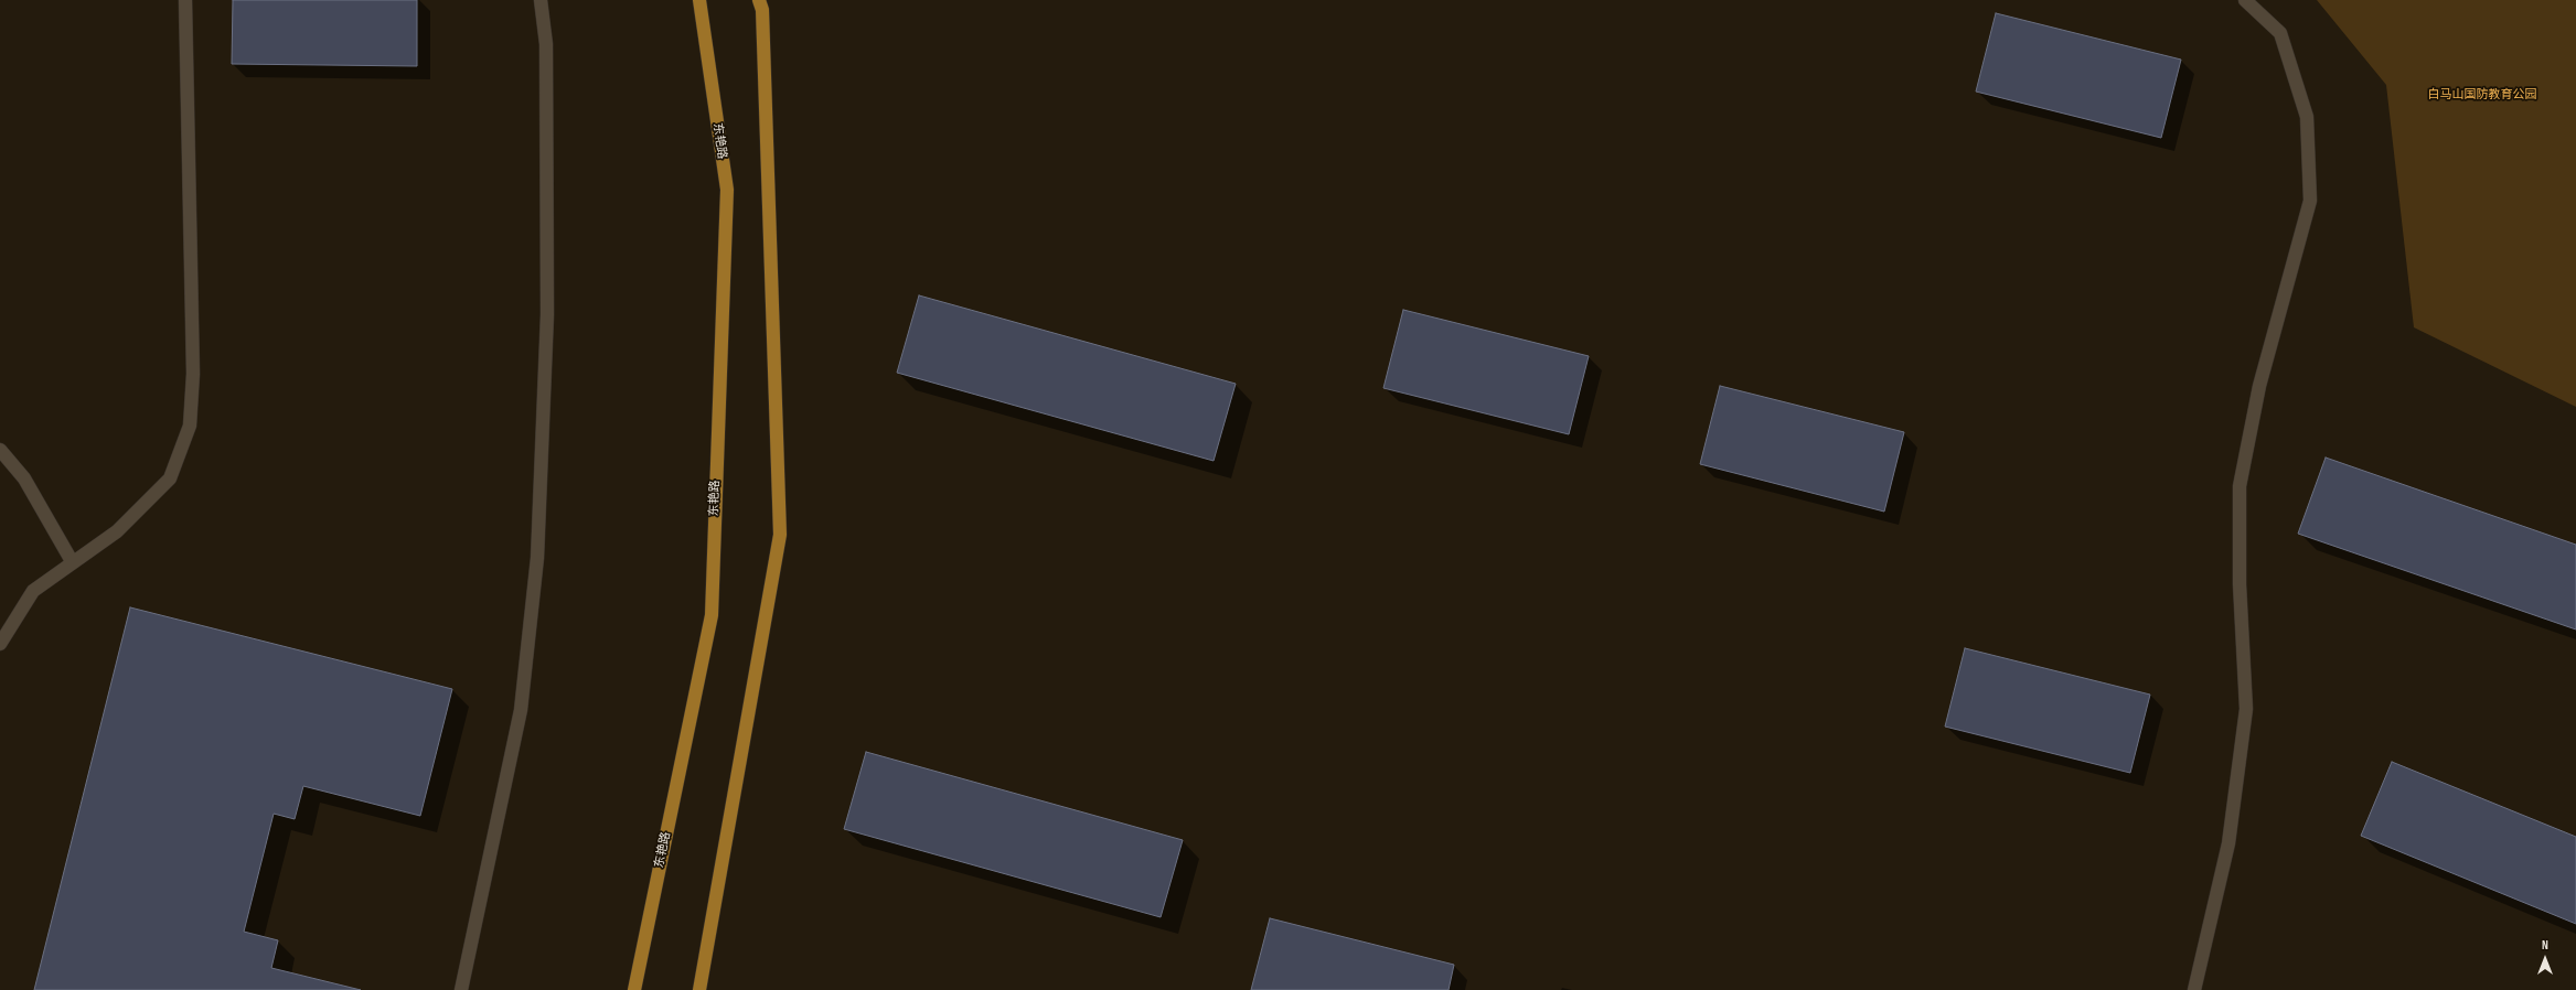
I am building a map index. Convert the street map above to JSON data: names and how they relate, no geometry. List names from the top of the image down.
{
  "streets": {
    "main road": ["东艳路"]
  },
  "parks": ["白马山国防教育公园"],
  "north": "top"
}
